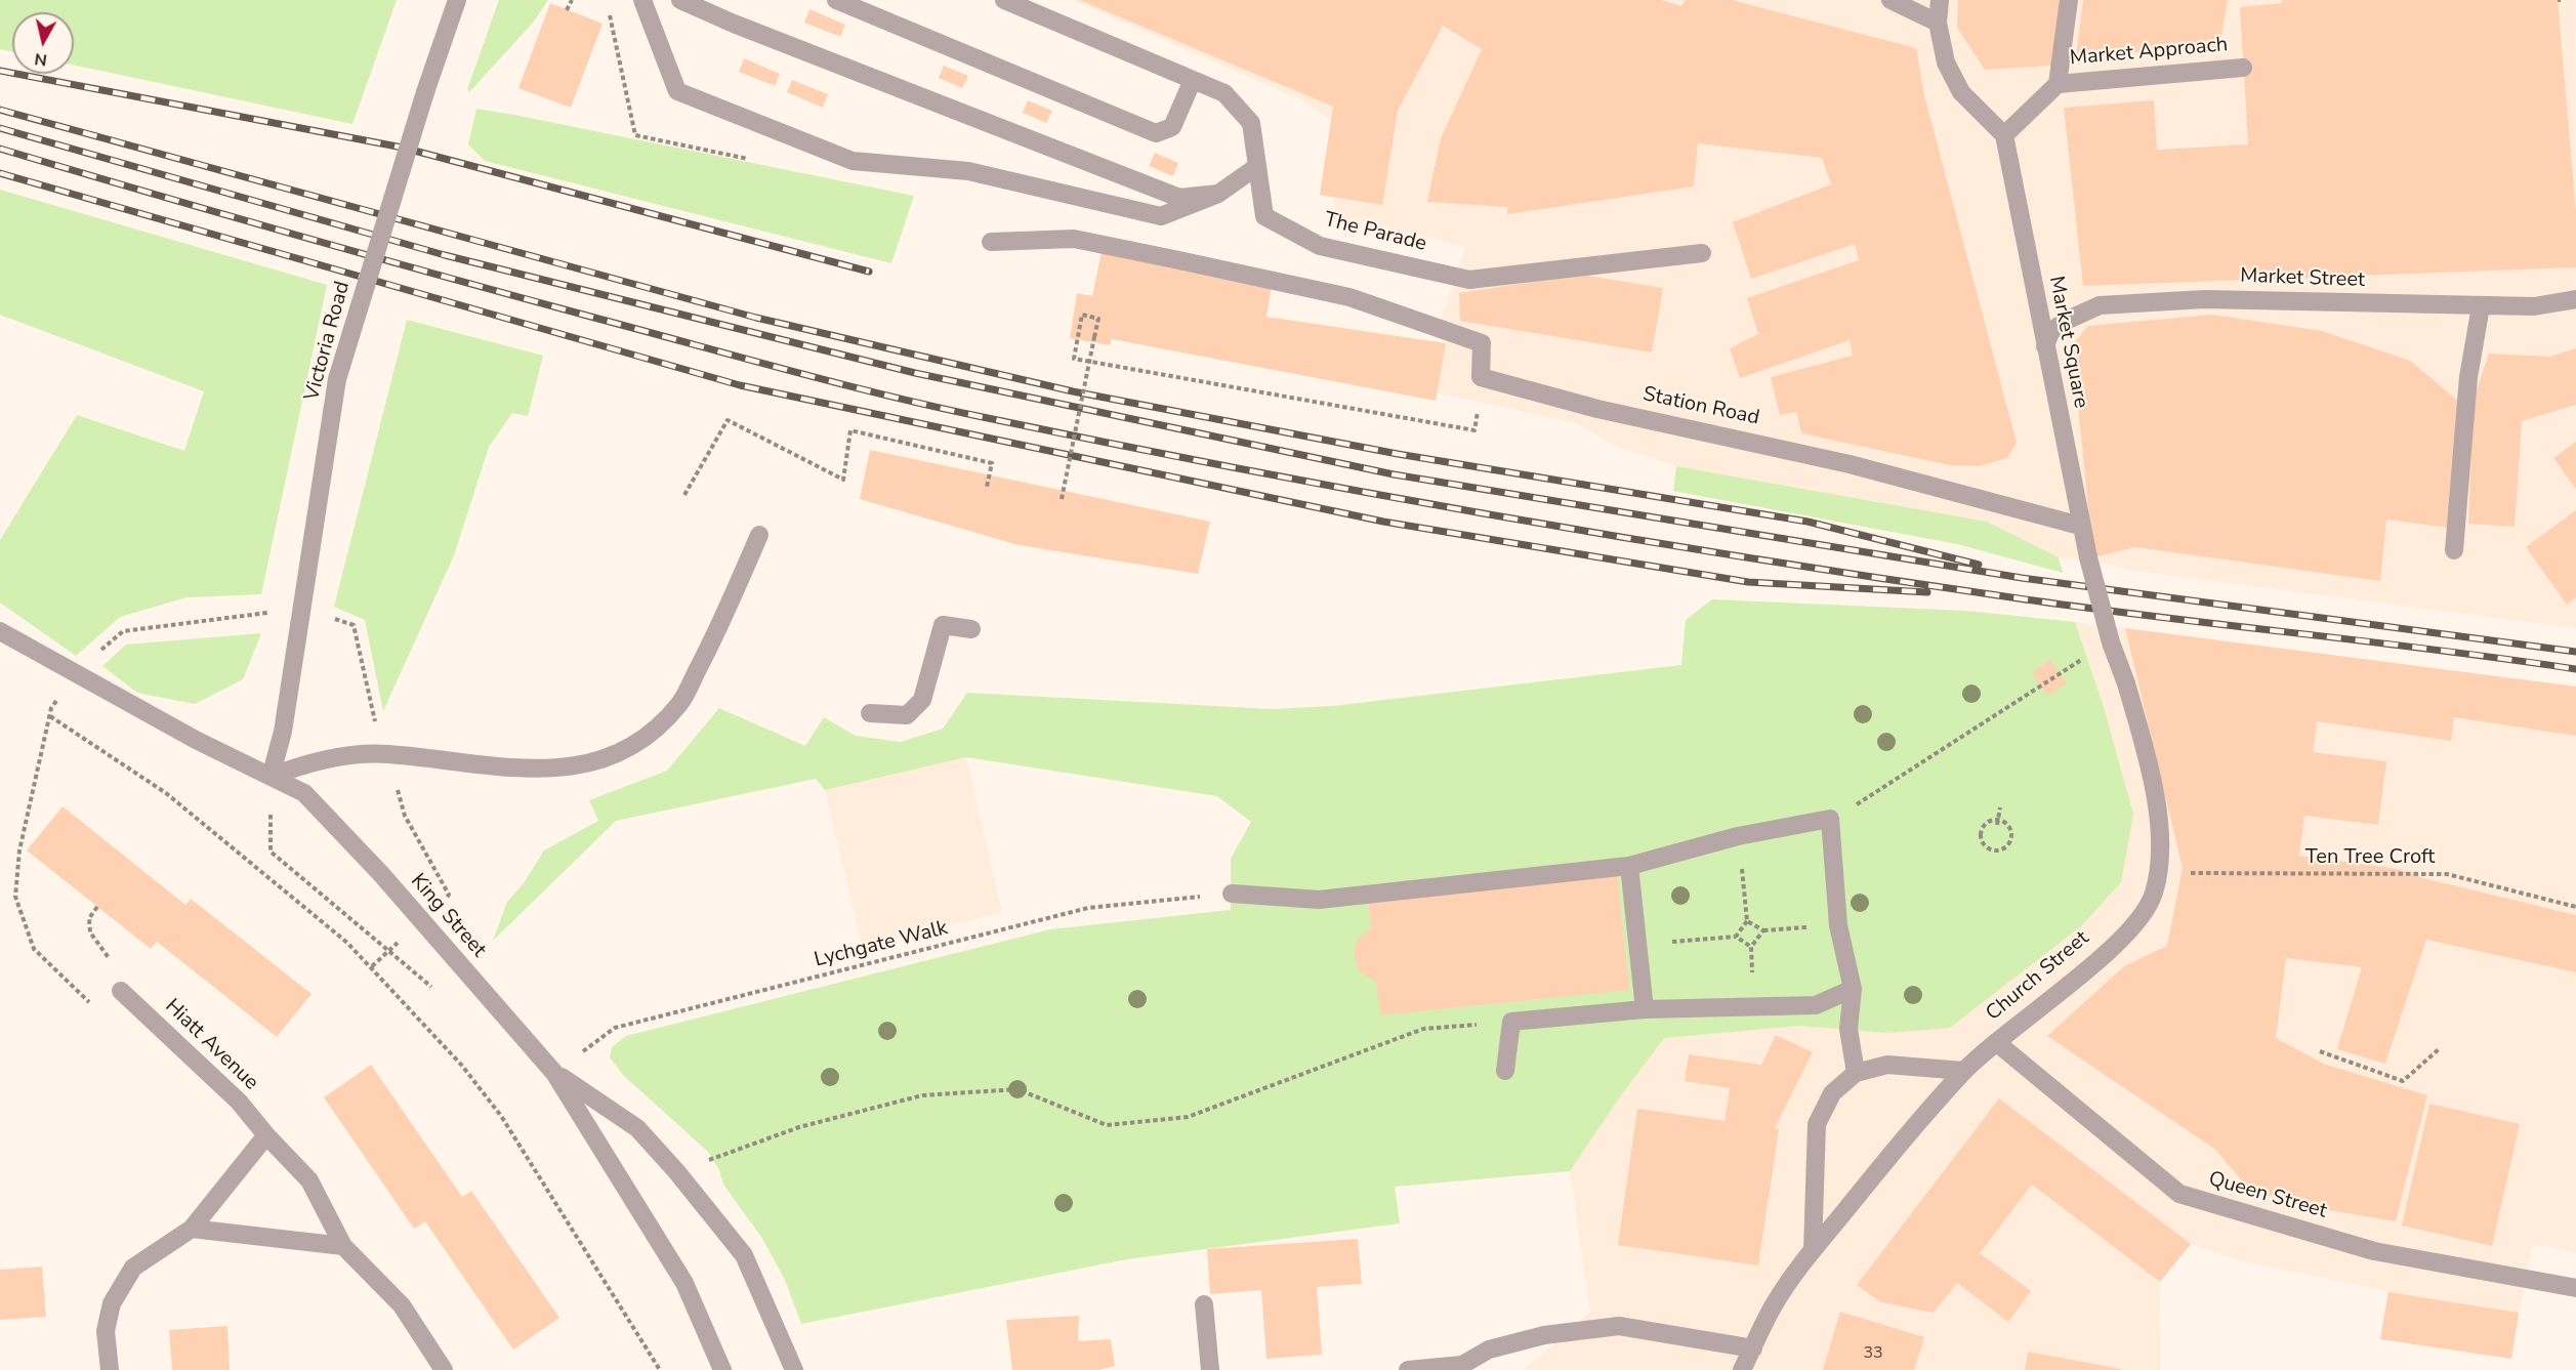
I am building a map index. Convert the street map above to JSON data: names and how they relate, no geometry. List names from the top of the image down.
{
  "streets": {
    "street": [
      "Market Approach",
      "The Parade",
      "Market Street",
      "Victoria Road",
      "Market Square",
      "Station Road",
      "King Street",
      "Church Street",
      "Hiatt Avenue",
      "Queen Street"
    ],
    "path": ["Ten Tree Croft", "Lychgate Walk"]
  },
  "crossings": [
    ["Market Street", "Market Square"],
    ["Victoria Road", "King Street"],
    ["Market Square", "Station Road"],
    ["Market Square", "Church Street"],
    ["Ten Tree Croft", "Church Street"],
    ["King Street", "Lychgate Walk"],
    ["Church Street", "Queen Street"]
  ],
  "house_numbers": ["33"],
  "north": "bottom"
}
